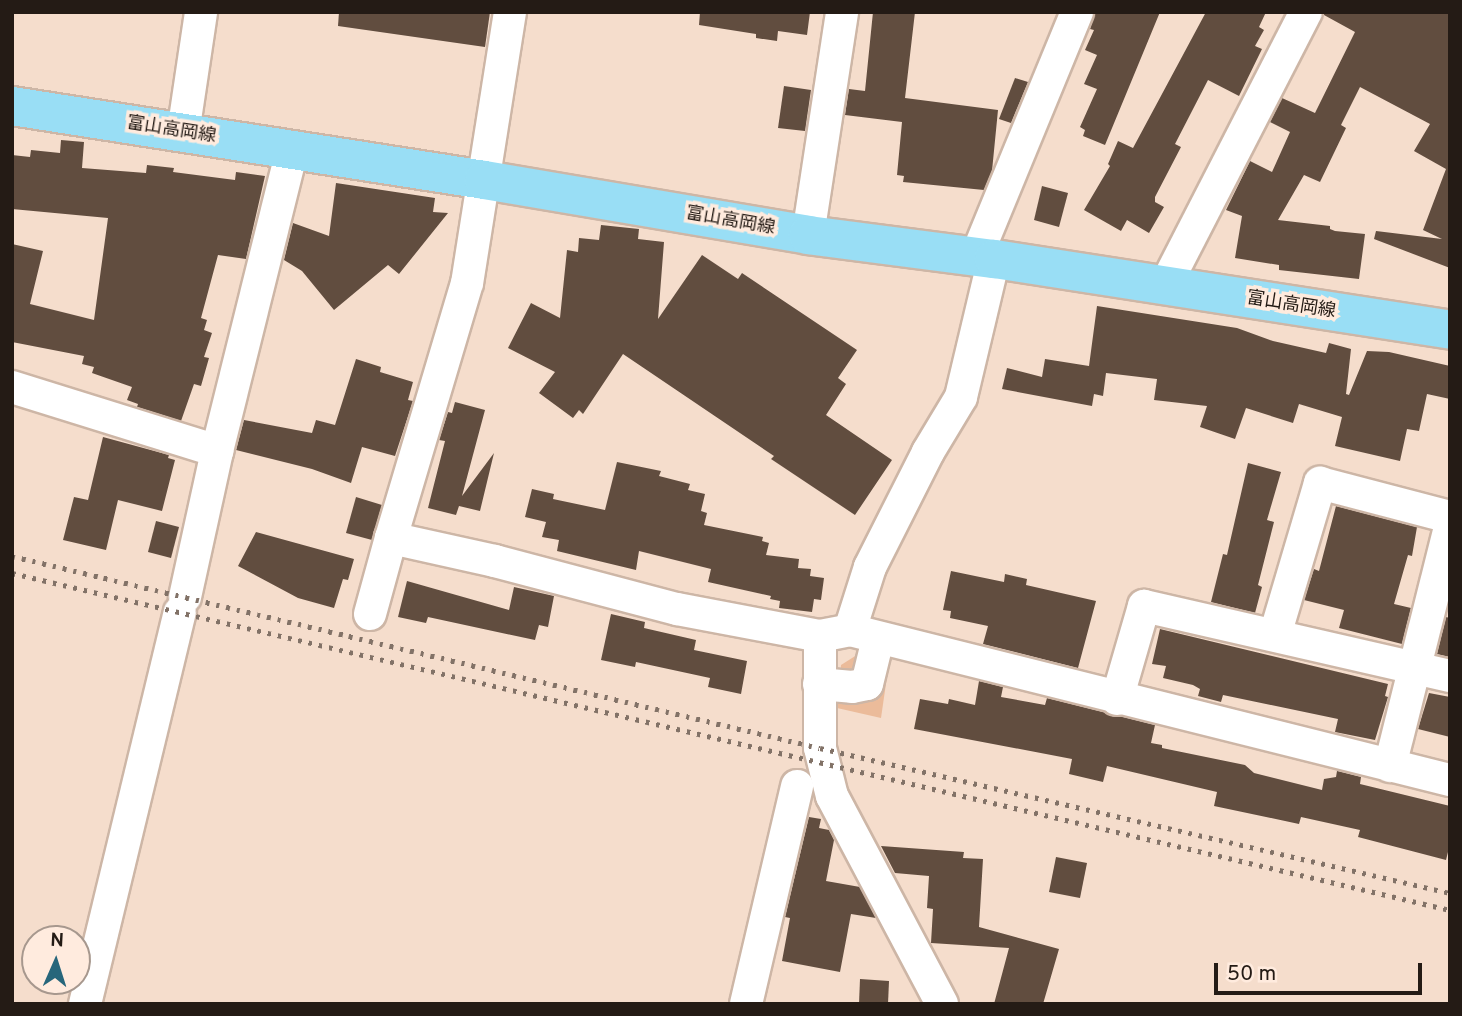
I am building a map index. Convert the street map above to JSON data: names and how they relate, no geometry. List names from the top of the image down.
{
  "streets": {
    "main road": ["富山高岡線"]
  },
  "scale_bar": "50 m",
  "north": "top"
}
